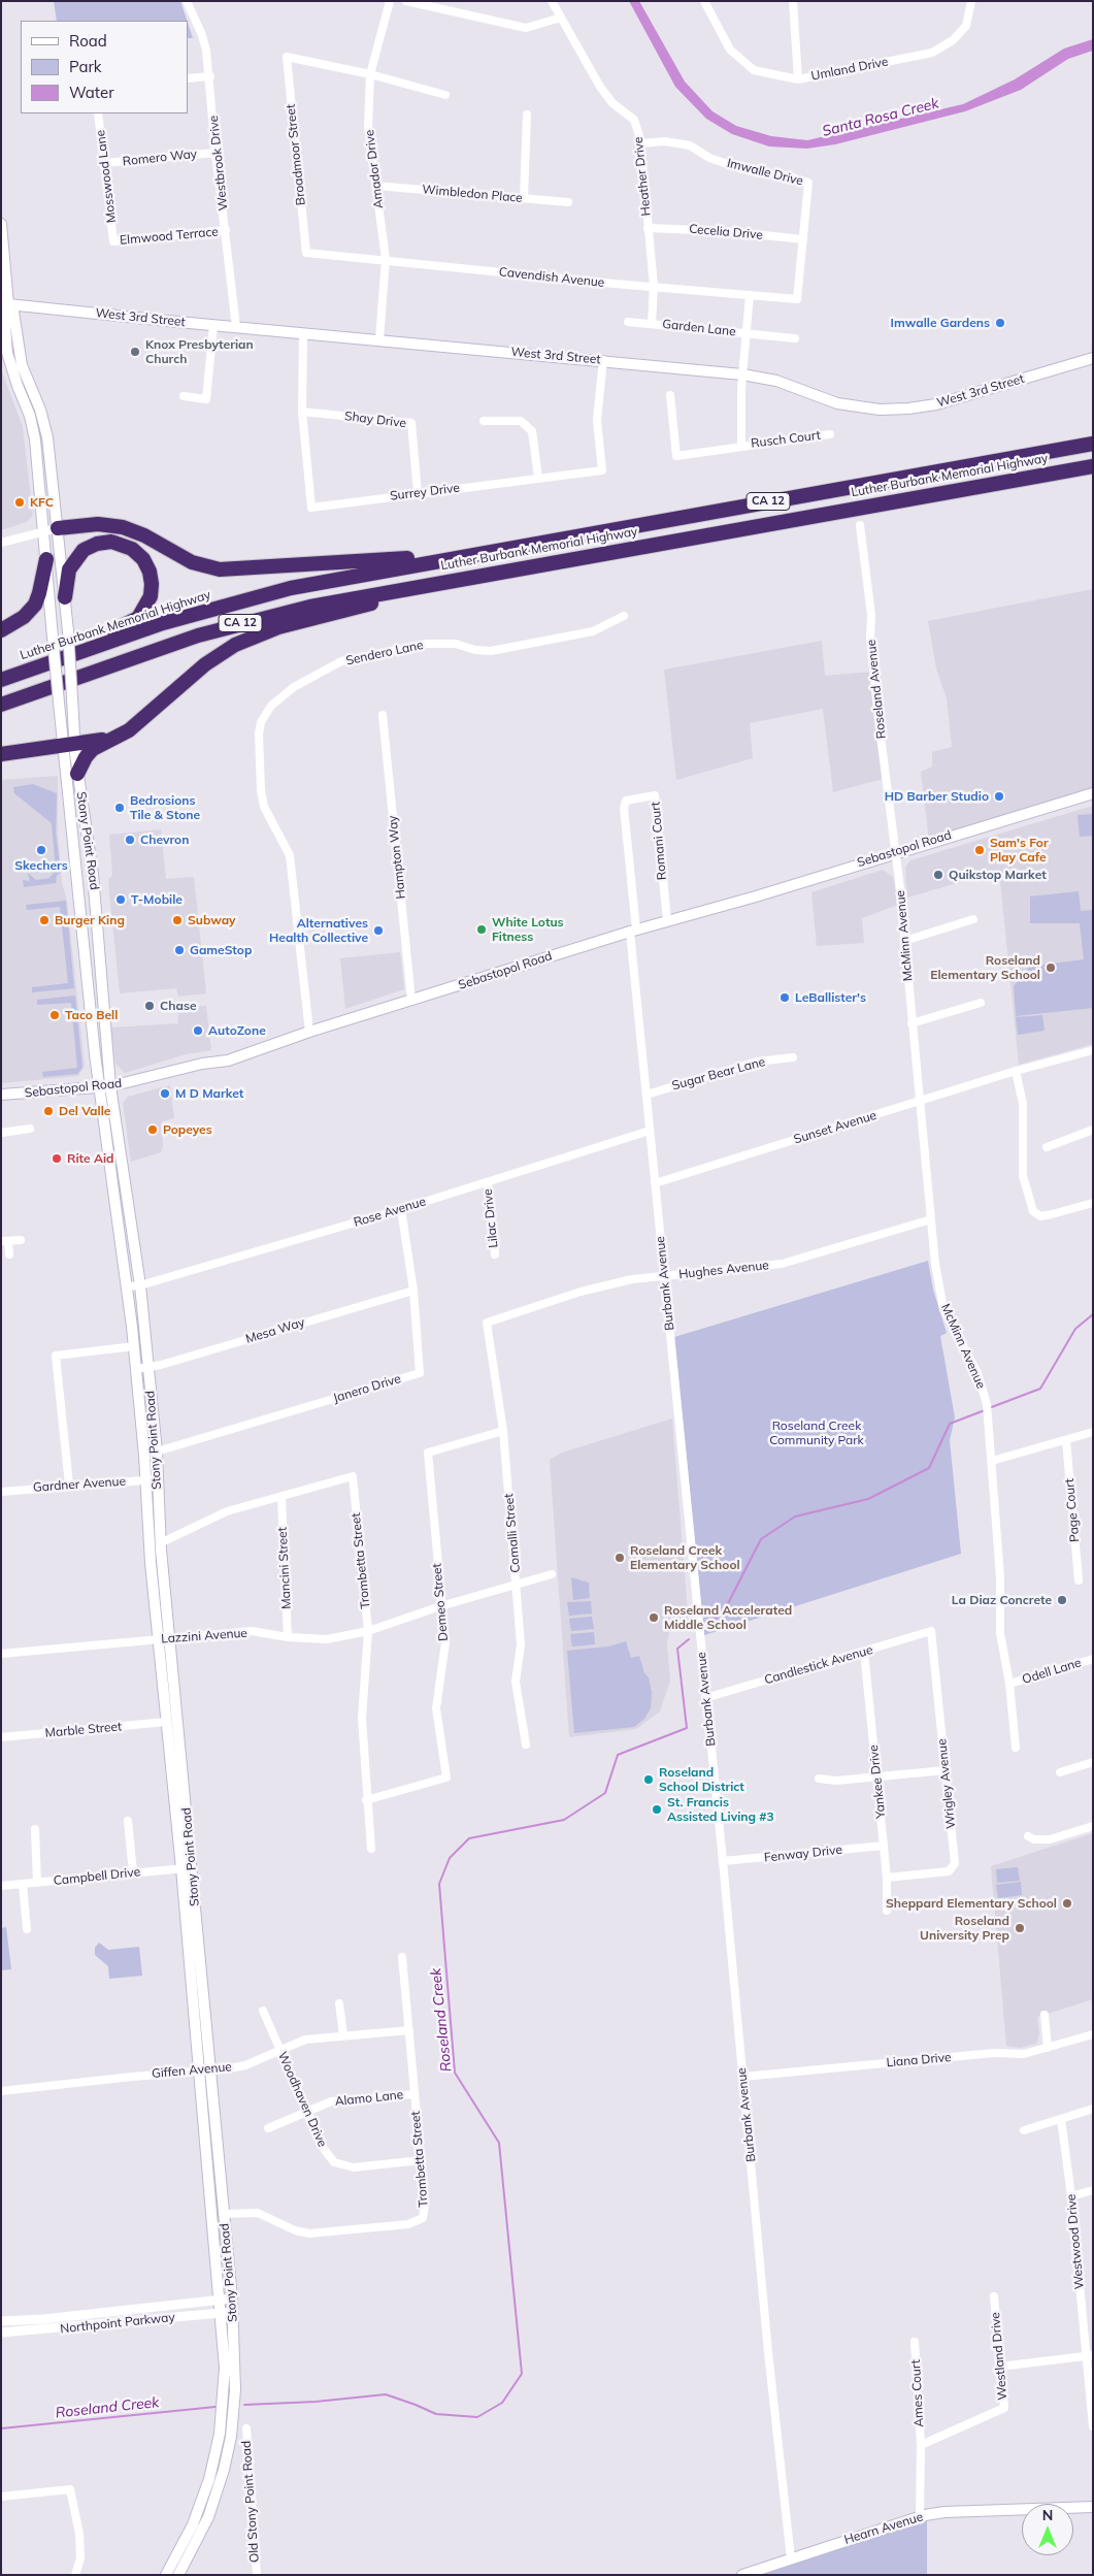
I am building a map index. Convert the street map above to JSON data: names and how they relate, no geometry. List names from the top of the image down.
{
  "streets": {
    "highway": ["Luther Burbank Memorial Highway", "CA 12"],
    "main road": [
      "West 3rd Street",
      "Stony Point Road",
      "Sebastopol Road",
      "Hearn Avenue"
    ],
    "street": [
      "Umland Drive",
      "Broadmoor Street",
      "Romero Way",
      "Westbrook Drive",
      "Amador Drive",
      "Imwalle Drive",
      "Mosswood Lane",
      "Heather Drive",
      "Wimbledon Place",
      "Cecelia Drive",
      "Elmwood Terrace",
      "Cavendish Avenue",
      "Garden Lane",
      "Shay Drive",
      "Rusch Court",
      "Surrey Drive",
      "Sendero Lane",
      "Roseland Avenue",
      "Romani Court",
      "Hampton Way",
      "McMinn Avenue",
      "Sugar Bear Lane",
      "Sunset Avenue",
      "Rose Avenue",
      "Lilac Drive",
      "Hughes Avenue",
      "Burbank Avenue",
      "Mesa Way",
      "Janero Drive",
      "Gardner Avenue",
      "Page Court",
      "Comalli Street",
      "Trombetta Street",
      "Mancini Street",
      "Demeo Street",
      "Lazzini Avenue",
      "Candlestick Avenue",
      "Odell Lane",
      "Marble Street",
      "Yankee Drive",
      "Wrigley Avenue",
      "Fenway Drive",
      "Campbell Drive",
      "Liana Drive",
      "Giffen Avenue",
      "Alamo Lane",
      "Woodhaven Drive",
      "Westwood Drive",
      "Northpoint Parkway",
      "Westland Drive",
      "Ames Court",
      "Old Stony Point Road"
    ]
  },
  "crossings": [
    ["Broadmoor Street", "Amador Drive"],
    ["Broadmoor Street", "Cavendish Avenue"],
    ["Romero Way", "Westbrook Drive"],
    ["Romero Way", "Mosswood Lane"],
    ["Westbrook Drive", "Elmwood Terrace"],
    ["Westbrook Drive", "West 3rd Street"],
    ["Amador Drive", "Wimbledon Place"],
    ["Amador Drive", "Cavendish Avenue"],
    ["Amador Drive", "West 3rd Street"],
    ["Imwalle Drive", "Heather Drive"],
    ["Imwalle Drive", "Cecelia Drive"],
    ["Imwalle Drive", "Cavendish Avenue"],
    ["Mosswood Lane", "Elmwood Terrace"],
    ["Heather Drive", "Cecelia Drive"],
    ["Heather Drive", "Cavendish Avenue"],
    ["Heather Drive", "Garden Lane"],
    ["Cavendish Avenue", "Garden Lane"],
    ["Cavendish Avenue", "Rusch Court"],
    ["West 3rd Street", "Rusch Court"],
    ["West 3rd Street", "Surrey Drive"],
    ["West 3rd Street", "Stony Point Road"],
    ["Garden Lane", "Rusch Court"],
    ["Shay Drive", "Surrey Drive"],
    ["Sendero Lane", "Sebastopol Road"],
    ["Roseland Avenue", "Sebastopol Road"],
    ["Roseland Avenue", "McMinn Avenue"],
    ["Stony Point Road", "Sebastopol Road"],
    ["Stony Point Road", "Rose Avenue"],
    ["Stony Point Road", "Mesa Way"],
    ["Stony Point Road", "Janero Drive"],
    ["Stony Point Road", "Gardner Avenue"],
    ["Stony Point Road", "Trombetta Street"],
    ["Stony Point Road", "Lazzini Avenue"],
    ["Stony Point Road", "Marble Street"],
    ["Stony Point Road", "Campbell Drive"],
    ["Stony Point Road", "Giffen Avenue"],
    ["Stony Point Road", "Northpoint Parkway"],
    ["Romani Court", "Sebastopol Road"],
    ["Romani Court", "Burbank Avenue"],
    ["Sebastopol Road", "Hampton Way"],
    ["Sebastopol Road", "McMinn Avenue"],
    ["Sebastopol Road", "Burbank Avenue"],
    ["McMinn Avenue", "Sunset Avenue"],
    ["McMinn Avenue", "Hughes Avenue"],
    ["McMinn Avenue", "Odell Lane"],
    ["Sugar Bear Lane", "Burbank Avenue"],
    ["Sunset Avenue", "Burbank Avenue"],
    ["Rose Avenue", "Lilac Drive"],
    ["Rose Avenue", "Burbank Avenue"],
    ["Rose Avenue", "Janero Drive"],
    ["Hughes Avenue", "Burbank Avenue"],
    ["Hughes Avenue", "Comalli Street"],
    ["Burbank Avenue", "Candlestick Avenue"],
    ["Burbank Avenue", "Fenway Drive"],
    ["Burbank Avenue", "Liana Drive"],
    ["Burbank Avenue", "Hearn Avenue"],
    ["Mesa Way", "Janero Drive"],
    ["Comalli Street", "Demeo Street"],
    ["Comalli Street", "Lazzini Avenue"],
    ["Trombetta Street", "Mancini Street"],
    ["Trombetta Street", "Demeo Street"],
    ["Trombetta Street", "Lazzini Avenue"],
    ["Trombetta Street", "Giffen Avenue"],
    ["Trombetta Street", "Alamo Lane"],
    ["Trombetta Street", "Woodhaven Drive"],
    ["Mancini Street", "Lazzini Avenue"],
    ["Demeo Street", "Lazzini Avenue"],
    ["Candlestick Avenue", "Yankee Drive"],
    ["Candlestick Avenue", "Wrigley Avenue"],
    ["Yankee Drive", "Wrigley Avenue"],
    ["Yankee Drive", "Fenway Drive"],
    ["Giffen Avenue", "Woodhaven Drive"],
    ["Alamo Lane", "Woodhaven Drive"],
    ["Westland Drive", "Ames Court"]
  ],
  "water": ["Santa Rosa Creek", "Roseland Creek"],
  "parks": ["Roseland Creek Community Park"],
  "places": [
    "Imwalle Gardens",
    "Knox Presbyterian Church",
    "KFC",
    "HD Barber Studio",
    "Bedrosions Tile & Stone",
    "Chevron",
    "Skechers",
    "Sam's For Play Cafe",
    "Quikstop Market",
    "T-Mobile",
    "Burger King",
    "Subway",
    "White Lotus Fitness",
    "Alternatives Health Collective",
    "GameStop",
    "Roseland Elementary School",
    "LeBallister's",
    "Chase",
    "Taco Bell",
    "AutoZone",
    "M D Market",
    "Del Valle",
    "Popeyes",
    "Rite Aid",
    "Roseland Creek Elementary School",
    "La Diaz Concrete",
    "Roseland Accelerated Middle School",
    "Roseland School District",
    "St. Francis Assisted Living #3",
    "Sheppard Elementary School",
    "Roseland University Prep"
  ],
  "legend": ["Road", "Park", "Water"],
  "north": "top"
}
